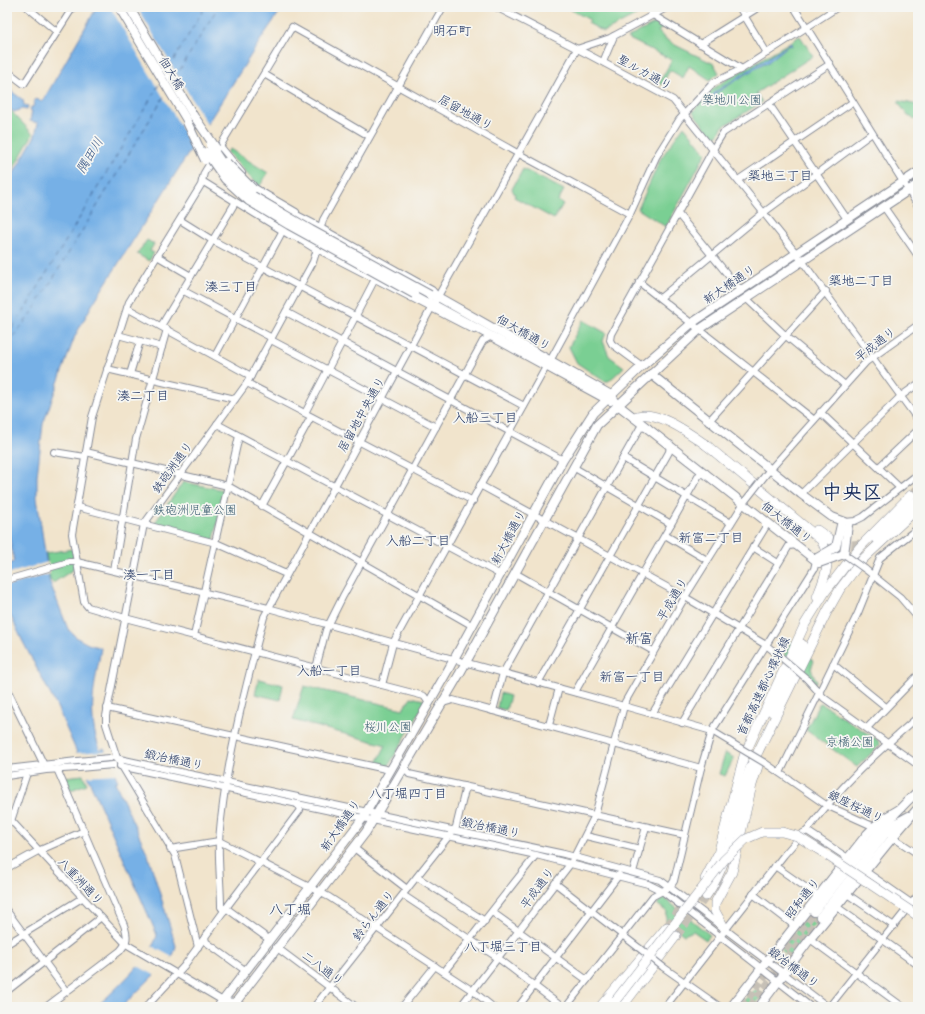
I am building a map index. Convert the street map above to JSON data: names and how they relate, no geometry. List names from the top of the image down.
{
  "streets": {
    "highway": ["首都高速都心環状線"],
    "main road": [
      "佃大橋",
      "新大橋通り",
      "佃大橋通り",
      "昭和通り"
    ],
    "street": [
      "聖ルカ通り",
      "居留地通り",
      "平成通り",
      "居留地中央通り",
      "鉄砲洲通り",
      "鍛冶橋通り",
      "銀座桜通り",
      "八重洲通り",
      "鈴らん通り",
      "二八通り"
    ]
  },
  "crossings": [
    ["聖ルカ通り", "新大橋通り"],
    ["聖ルカ通り", "平成通り"],
    ["聖ルカ通り", "居留地中央通り"],
    ["佃大橋", "佃大橋通り"],
    ["居留地通り", "居留地中央通り"],
    ["居留地通り", "鉄砲洲通り"],
    ["新大橋通り", "佃大橋通り"],
    ["新大橋通り", "鍛冶橋通り"],
    ["新大橋通り", "銀座桜通り"],
    ["新大橋通り", "二八通り"],
    ["佃大橋通り", "平成通り"],
    ["佃大橋通り", "居留地中央通り"],
    ["平成通り", "鍛冶橋通り"],
    ["平成通り", "銀座桜通り"],
    ["居留地中央通り", "鍛冶橋通り"],
    ["居留地中央通り", "銀座桜通り"],
    ["鉄砲洲通り", "鍛冶橋通り"],
    ["鉄砲洲通り", "銀座桜通り"],
    ["鍛冶橋通り", "昭和通り"],
    ["鍛冶橋通り", "鈴らん通り"],
    ["銀座桜通り", "昭和通り"],
    ["鈴らん通り", "二八通り"]
  ],
  "districts": [
    "明石町",
    "築地三丁目",
    "築地二丁目",
    "湊三丁目",
    "湊二丁目",
    "入船三丁目",
    "中央区",
    "新富二丁目",
    "入船二丁目",
    "湊一丁目",
    "新富",
    "入船一丁目",
    "新富一丁目",
    "八丁堀四丁目",
    "八丁堀",
    "八丁堀三丁目"
  ],
  "water": ["隅田川"],
  "parks": [
    "築地川公園",
    "鉄砲洲児童公園",
    "桜川公園",
    "京橋公園"
  ]
}
